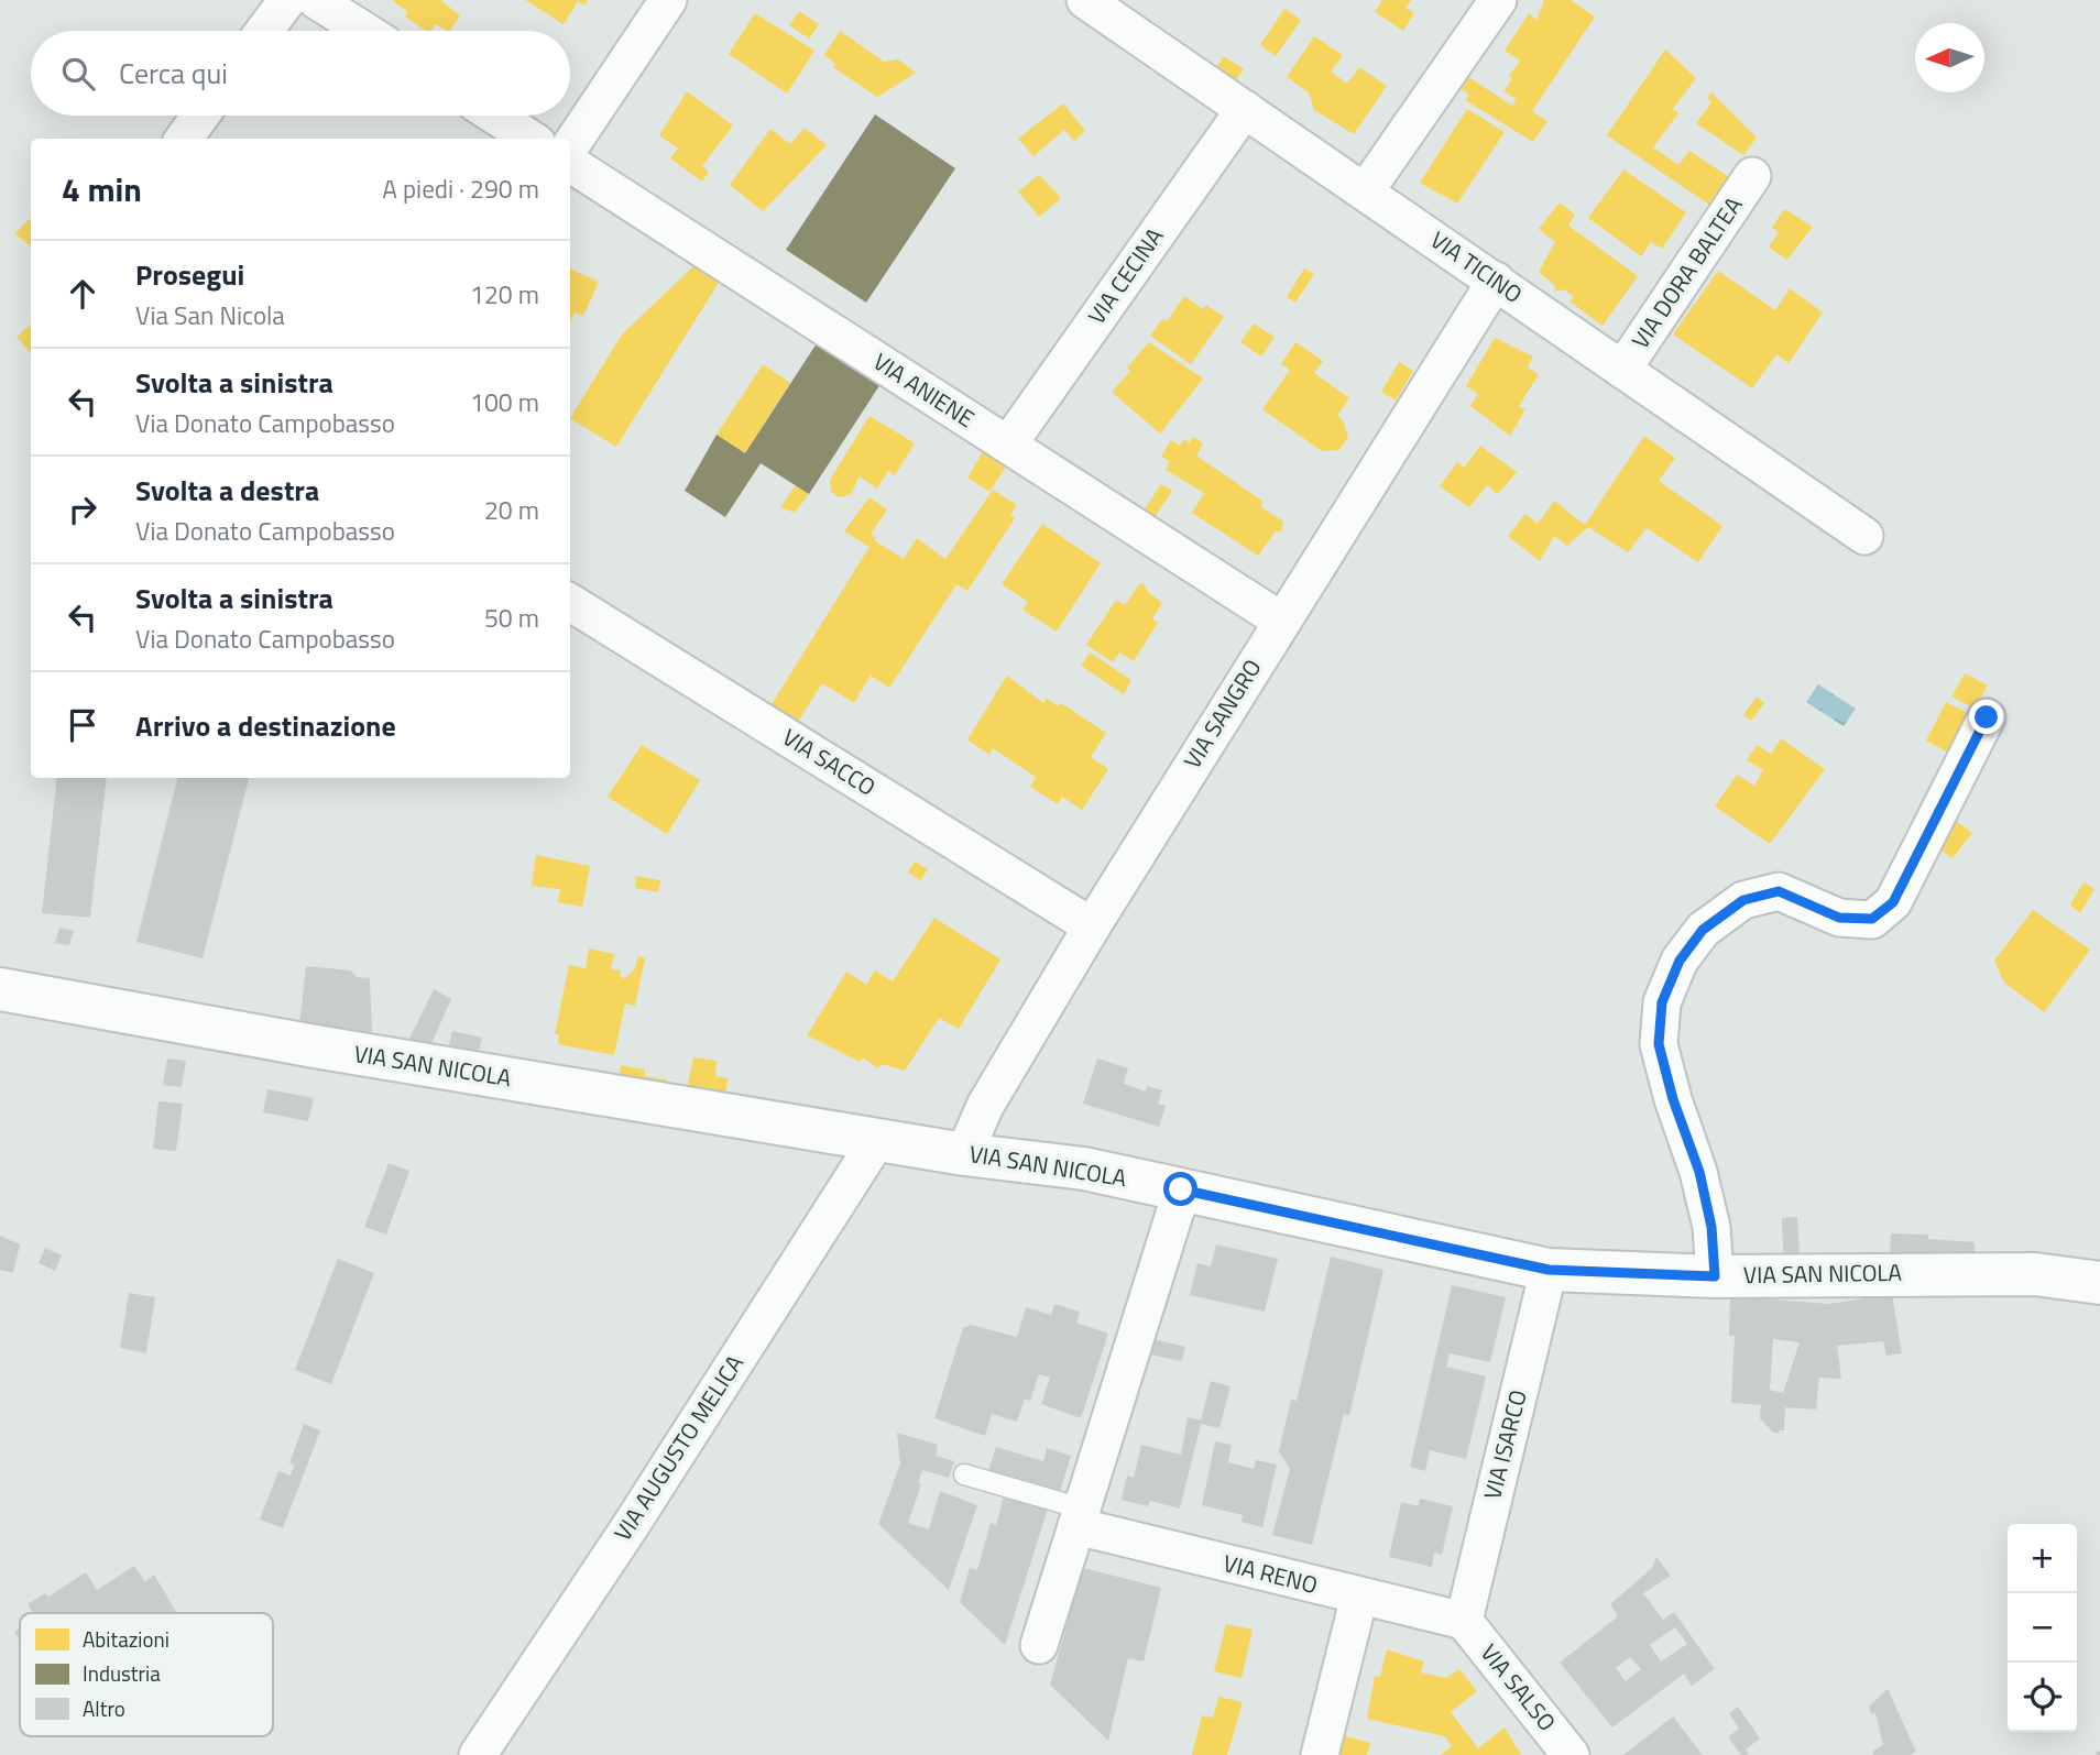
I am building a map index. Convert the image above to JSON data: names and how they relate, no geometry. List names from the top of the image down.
{
  "streets": {
    "street": [
      "VIA TICINO",
      "VIA DORA BALTEA",
      "VIA CECINA",
      "VIA ANIENE",
      "VIA SANGRO",
      "VIA SACCO",
      "VIA SAN NICOLA",
      "VIA ISARCO",
      "VIA AUGUSTO MELICA",
      "VIA RENO",
      "VIA SALSO"
    ]
  },
  "crossings": [
    ["VIA TICINO", "VIA DORA BALTEA"],
    ["VIA TICINO", "VIA CECINA"],
    ["VIA TICINO", "VIA SANGRO"],
    ["VIA CECINA", "VIA ANIENE"],
    ["VIA ANIENE", "VIA SANGRO"],
    ["VIA SANGRO", "VIA SACCO"],
    ["VIA SANGRO", "VIA SAN NICOLA"],
    ["VIA SAN NICOLA", "VIA ISARCO"],
    ["VIA SAN NICOLA", "VIA AUGUSTO MELICA"],
    ["VIA ISARCO", "VIA RENO"],
    ["VIA ISARCO", "VIA SALSO"],
    ["VIA RENO", "VIA SALSO"]
  ],
  "legend": ["Abitazioni", "Industria", "Altro"],
  "north": "left",
  "page": {
    "search": "Cerca qui",
    "heading": ["4 min", "A piedi · 290 m"],
    "list": [
      ["Prosegui", "Via San Nicola", "120 m"],
      ["Svolta a sinistra", "Via Donato Campobasso", "100 m"],
      ["Svolta a destra", "Via Donato Campobasso", "20 m"],
      ["Svolta a sinistra", "Via Donato Campobasso", "50 m"],
      "Arrivo a destinazione"
    ],
    "map_buttons": ["+", "−"]
  }
}
